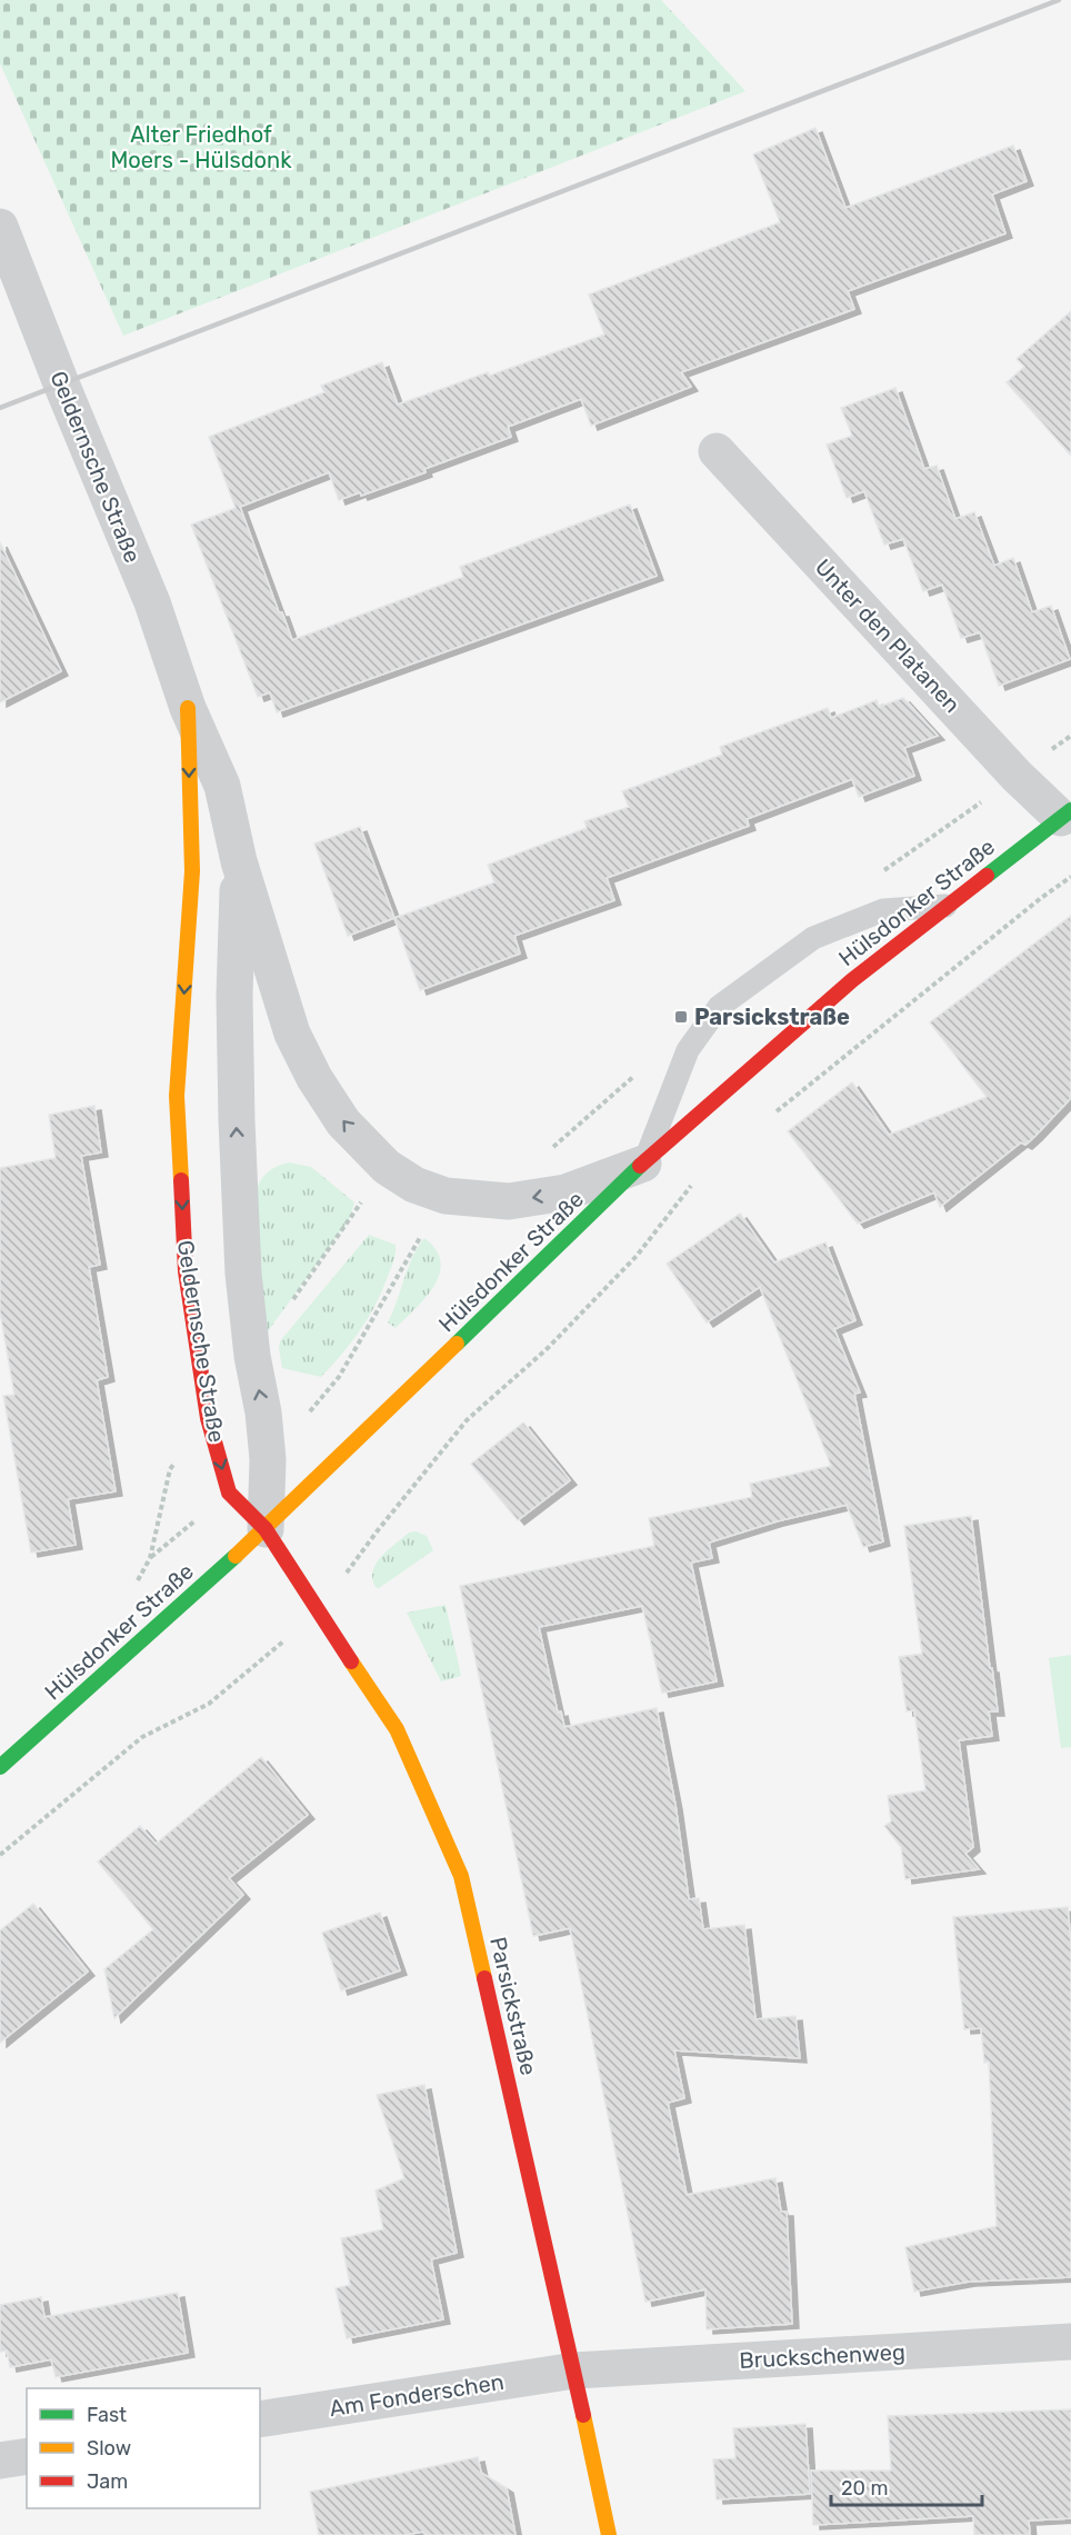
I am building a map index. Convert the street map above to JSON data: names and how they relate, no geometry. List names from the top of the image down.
{
  "streets": {
    "street": [
      "Geldernsche Straße",
      "Unter den Platanen",
      "Hülsdonker Straße",
      "Parsickstraße",
      "Bruckschenweg",
      "Am Fonderschen"
    ]
  },
  "crossings": [
    ["Geldernsche Straße", "Hülsdonker Straße"],
    ["Geldernsche Straße", "Parsickstraße"],
    ["Unter den Platanen", "Hülsdonker Straße"],
    ["Hülsdonker Straße", "Parsickstraße"],
    ["Parsickstraße", "Bruckschenweg"],
    ["Parsickstraße", "Am Fonderschen"],
    ["Bruckschenweg", "Am Fonderschen"]
  ],
  "parks": ["Alter Friedhof Moers - Hülsdonk"],
  "places": {
    "transit": ["Parsickstraße"]
  },
  "legend": ["Fast", "Slow", "Jam"],
  "scale_bar": "20 m"
}
